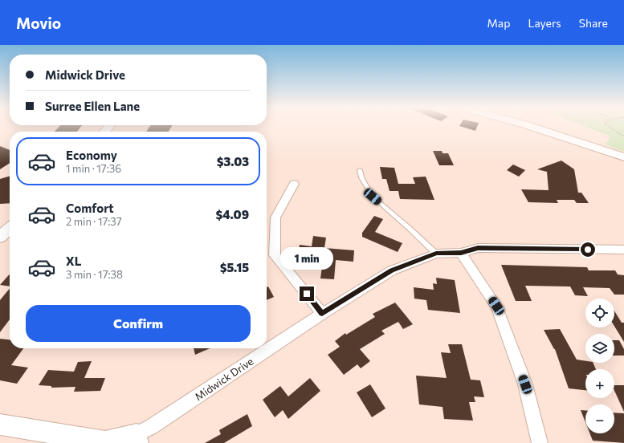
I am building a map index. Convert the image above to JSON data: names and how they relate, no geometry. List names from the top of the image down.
{
  "streets": {
    "main road": ["Midwick Drive"]
  },
  "page": {
    "header": "Movio",
    "nav": ["Map", "Layers", "Share"],
    "banner": ["Midwick Drive", "Surree Ellen Lane"],
    "list": [
      {
        "name": "Economy",
        "note": "1 min · 17:36",
        "value": "$3.03"
      },
      {
        "name": "Comfort",
        "note": "2 min · 17:37",
        "value": "$4.09"
      },
      {
        "name": "XL",
        "note": "3 min · 17:38",
        "value": "$5.15"
      }
    ],
    "bubble": "1 min",
    "map_buttons": ["+", "−"],
    "buttons": "Confirm"
  }
}
